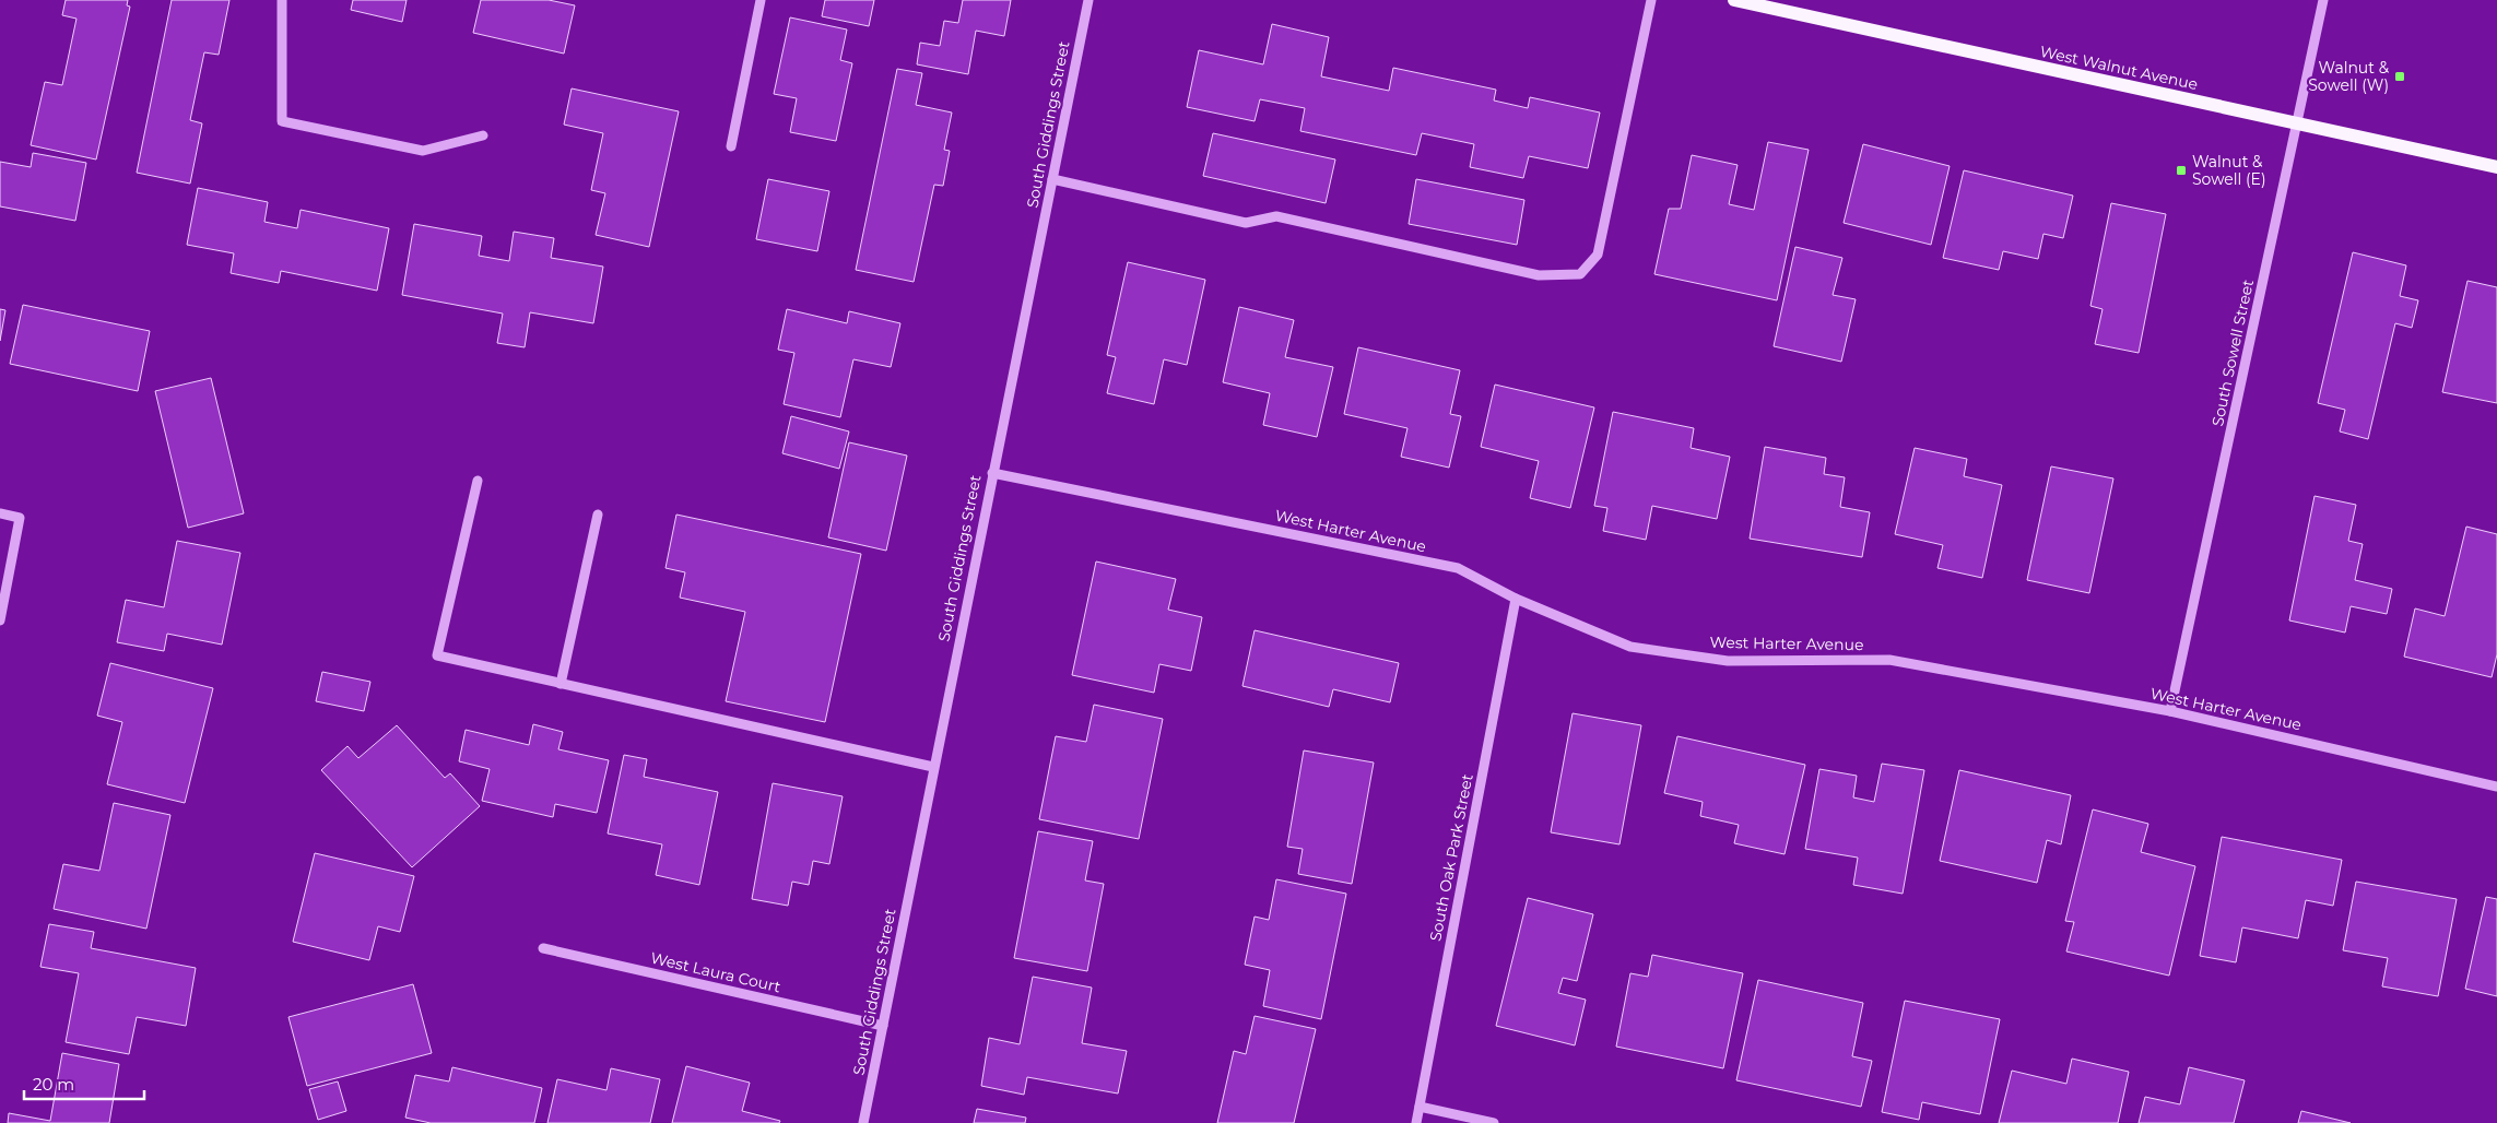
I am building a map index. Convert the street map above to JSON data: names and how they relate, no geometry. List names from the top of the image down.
{
  "streets": {
    "main road": ["West Walnut Avenue"],
    "street": [
      "South Giddings Street",
      "South Sowell Street",
      "West Harter Avenue",
      "South Oak Park Street",
      "West Laura Court"
    ]
  },
  "crossings": [
    ["West Walnut Avenue", "South Sowell Street"],
    ["South Giddings Street", "West Harter Avenue"],
    ["South Giddings Street", "West Laura Court"],
    ["South Sowell Street", "West Harter Avenue"],
    ["West Harter Avenue", "South Oak Park Street"]
  ],
  "places": {
    "transit": ["Walnut & Sowell (W)", "Walnut & Sowell (E)"]
  },
  "scale_bar": "20 m"
}
